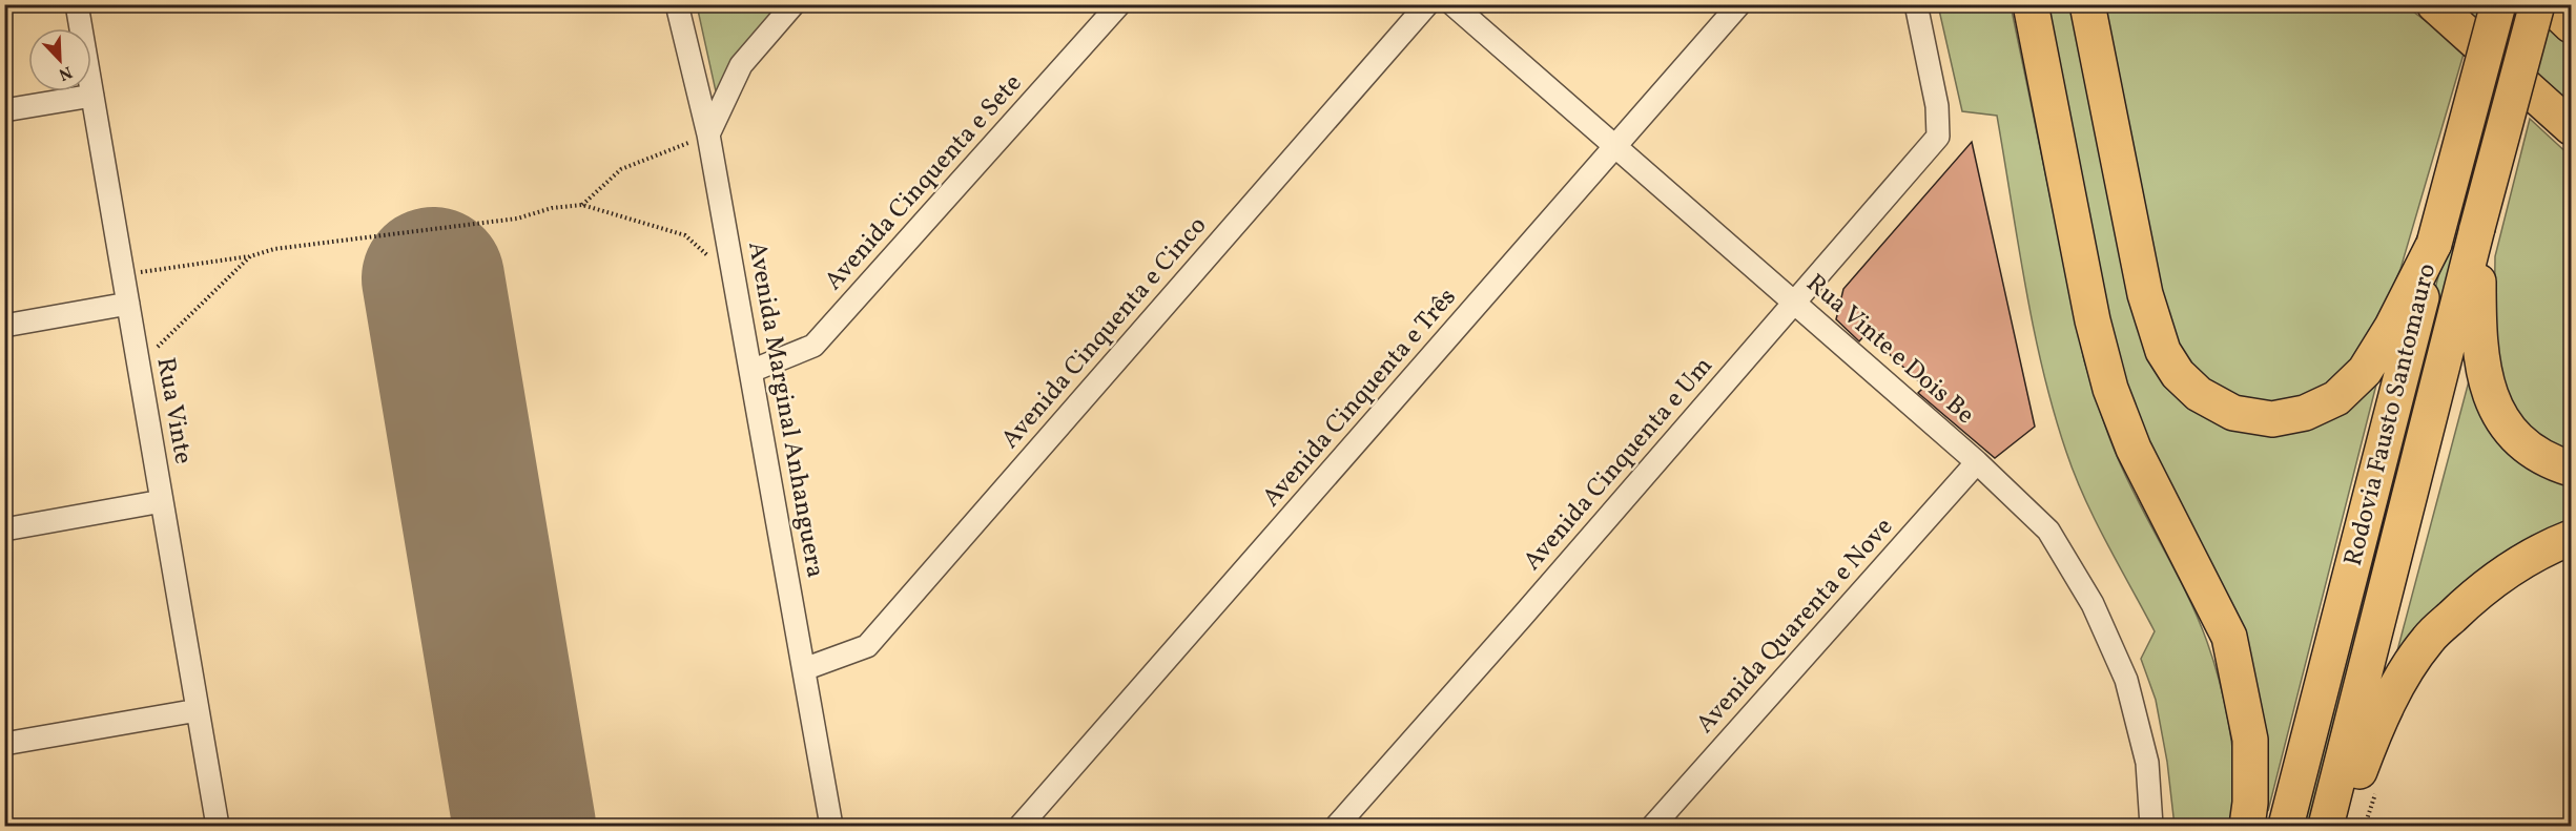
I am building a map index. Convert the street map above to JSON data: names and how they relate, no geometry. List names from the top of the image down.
{
  "streets": {
    "highway": ["Rodovia Fausto Santomauro"],
    "street": [
      "Avenida Cinquenta e Sete",
      "Avenida Cinquenta e Cinco",
      "Rua Vinte e Dois Be",
      "Avenida Cinquenta e Três",
      "Avenida Marginal Anhanguera",
      "Rua Vinte",
      "Avenida Cinquenta e Um",
      "Avenida Quarenta e Nove"
    ]
  },
  "crossings": [
    ["Avenida Cinquenta e Sete", "Avenida Marginal Anhanguera"],
    ["Avenida Cinquenta e Cinco", "Avenida Marginal Anhanguera"],
    ["Rua Vinte e Dois Be", "Avenida Cinquenta e Três"],
    ["Rua Vinte e Dois Be", "Avenida Cinquenta e Um"],
    ["Rua Vinte e Dois Be", "Avenida Quarenta e Nove"]
  ],
  "north": "bottom right"
}
